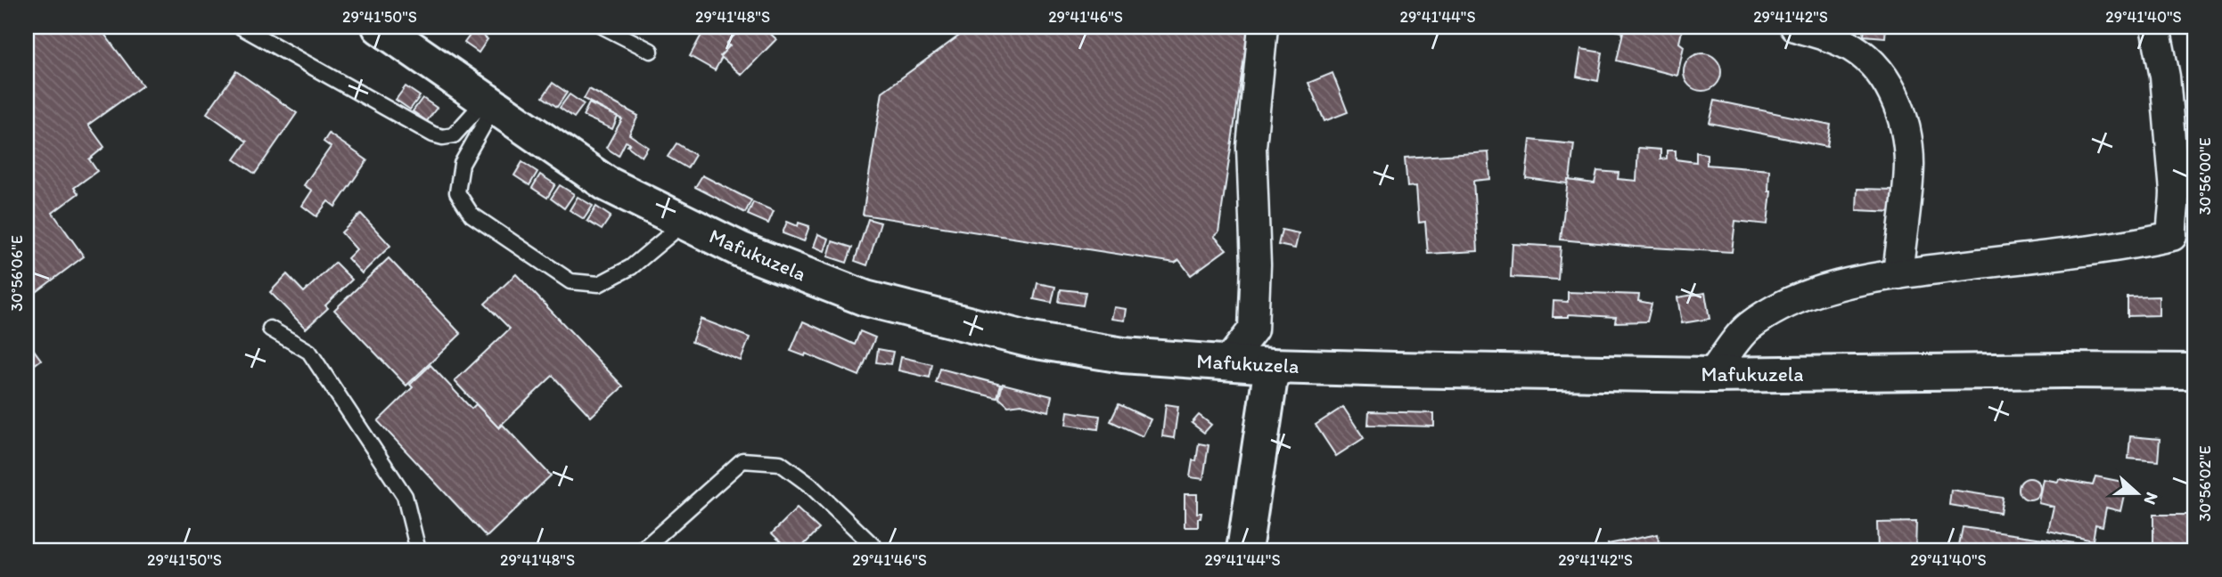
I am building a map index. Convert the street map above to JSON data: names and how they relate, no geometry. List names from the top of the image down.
{
  "streets": {
    "main road": ["Mafukuzela"]
  },
  "north": "right",
  "coordinates": [
    "29°41'50\"S",
    "29°41'48\"S",
    "29°41'46\"S",
    "29°41'44\"S",
    "29°41'42\"S",
    "29°41'40\"S",
    "30°56'00\"E",
    "30°56'06\"E",
    "30°56'02\"E"
  ]
}
